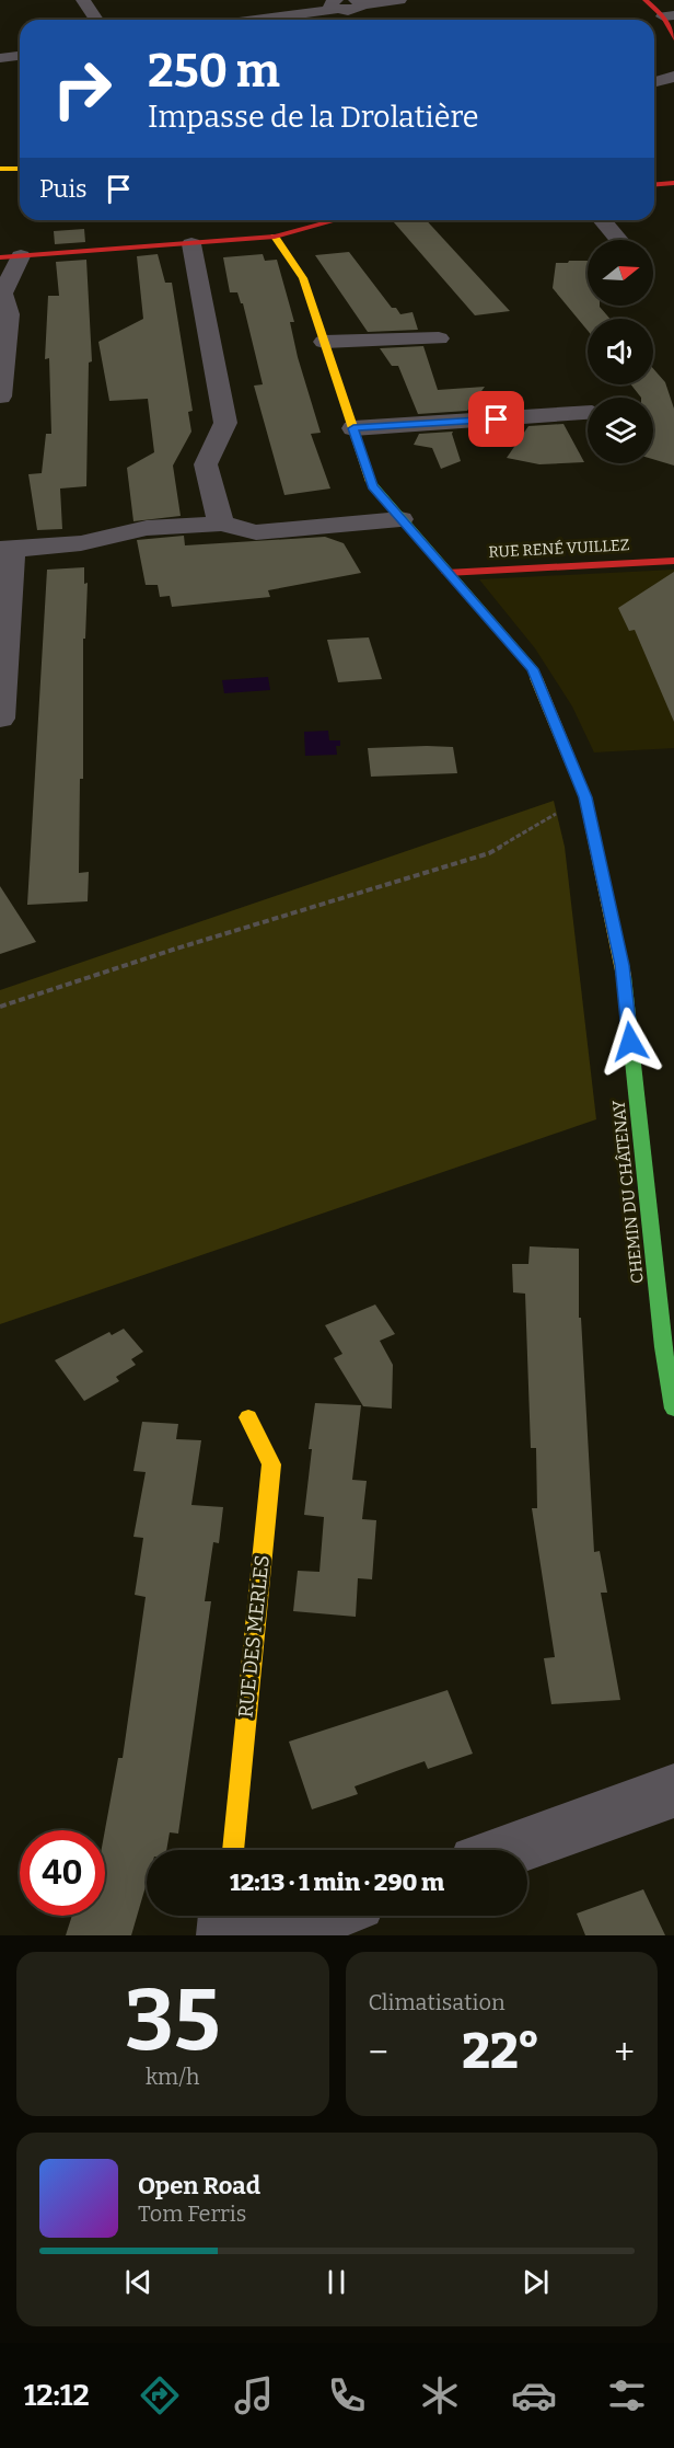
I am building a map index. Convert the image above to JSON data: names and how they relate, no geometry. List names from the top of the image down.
{
  "streets": {
    "street": ["RUE RENÉ VUILLEZ", "CHEMIN DU CHÂTENAY", "RUE DES MERLES"]
  },
  "crossings": [
    ["RUE RENÉ VUILLEZ", "CHEMIN DU CHÂTENAY"]
  ],
  "north": "right",
  "page": {
    "turn": ["250 m", "Impasse de la Drolatière"],
    "then": "Puis",
    "limit": "40",
    "trip": "12:13 · 1 min · 290 m",
    "tile": [
      ["35", "km/h"],
      "Climatisation"
    ],
    "heat": ["−", "22°", "+"],
    "song": ["Open Road", "Tom Ferris"],
    "tabs": "12:12"
  }
}
